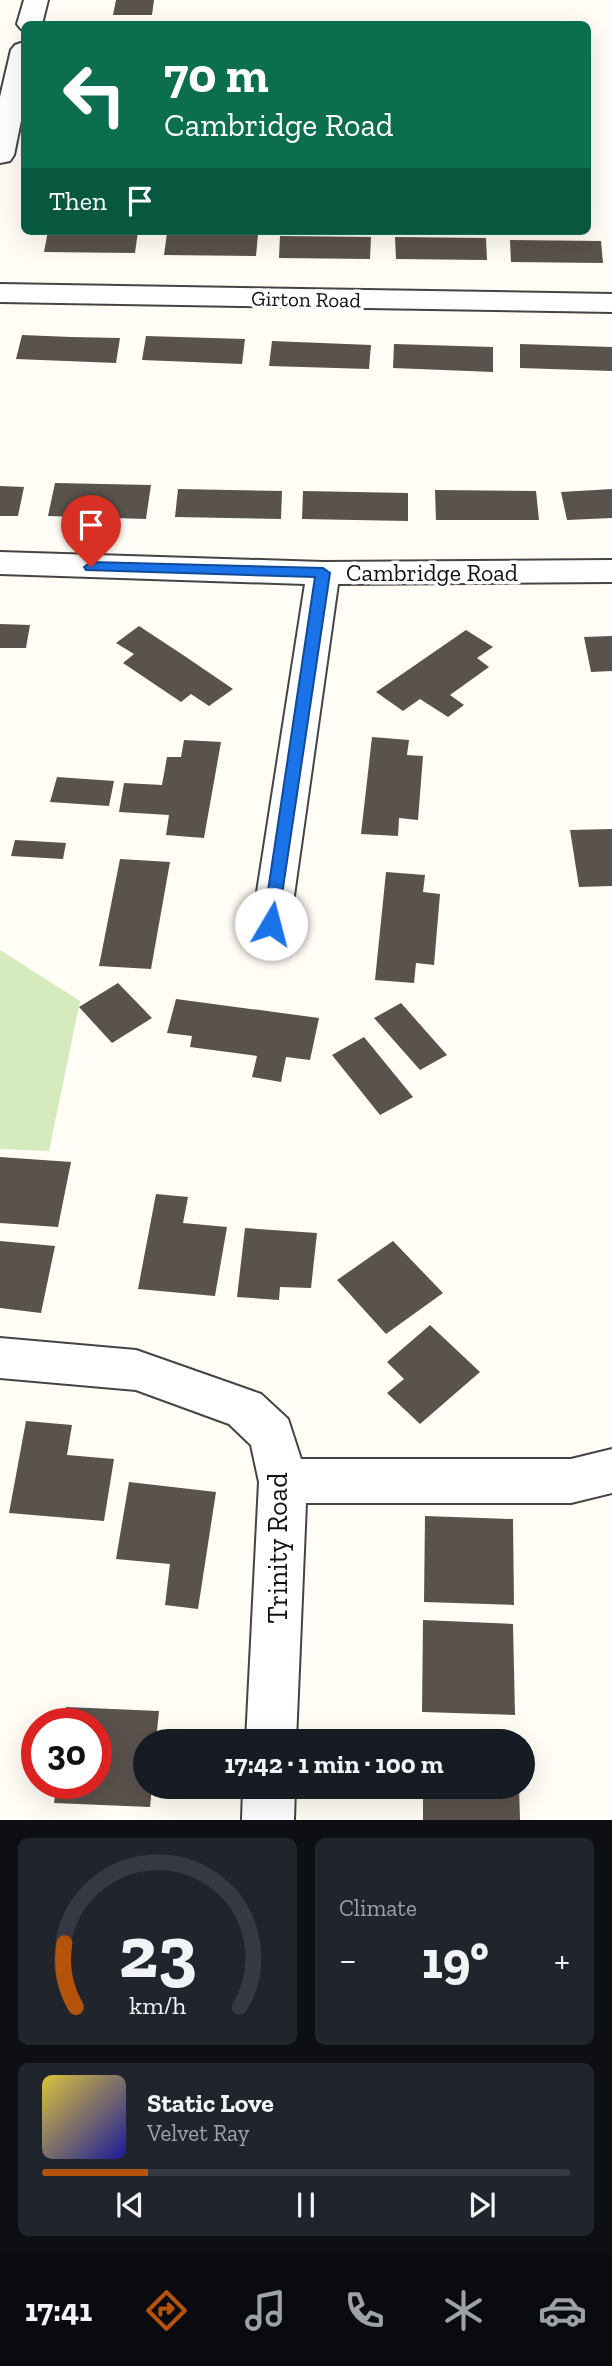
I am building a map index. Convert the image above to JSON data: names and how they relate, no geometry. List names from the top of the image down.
{
  "streets": {
    "street": ["Girton Road", "Cambridge Road", "Trinity Road"]
  },
  "page": {
    "turn": ["70 m", "Cambridge Road"],
    "then": "Then",
    "limit": "30",
    "trip": "17:42 · 1 min · 100 m",
    "tile": "Climate",
    "heat": ["−", "19°", "+"],
    "song": ["Static Love", "Velvet Ray"],
    "tabs": "17:41",
    "gauge": ["23", "km/h"]
  }
}
